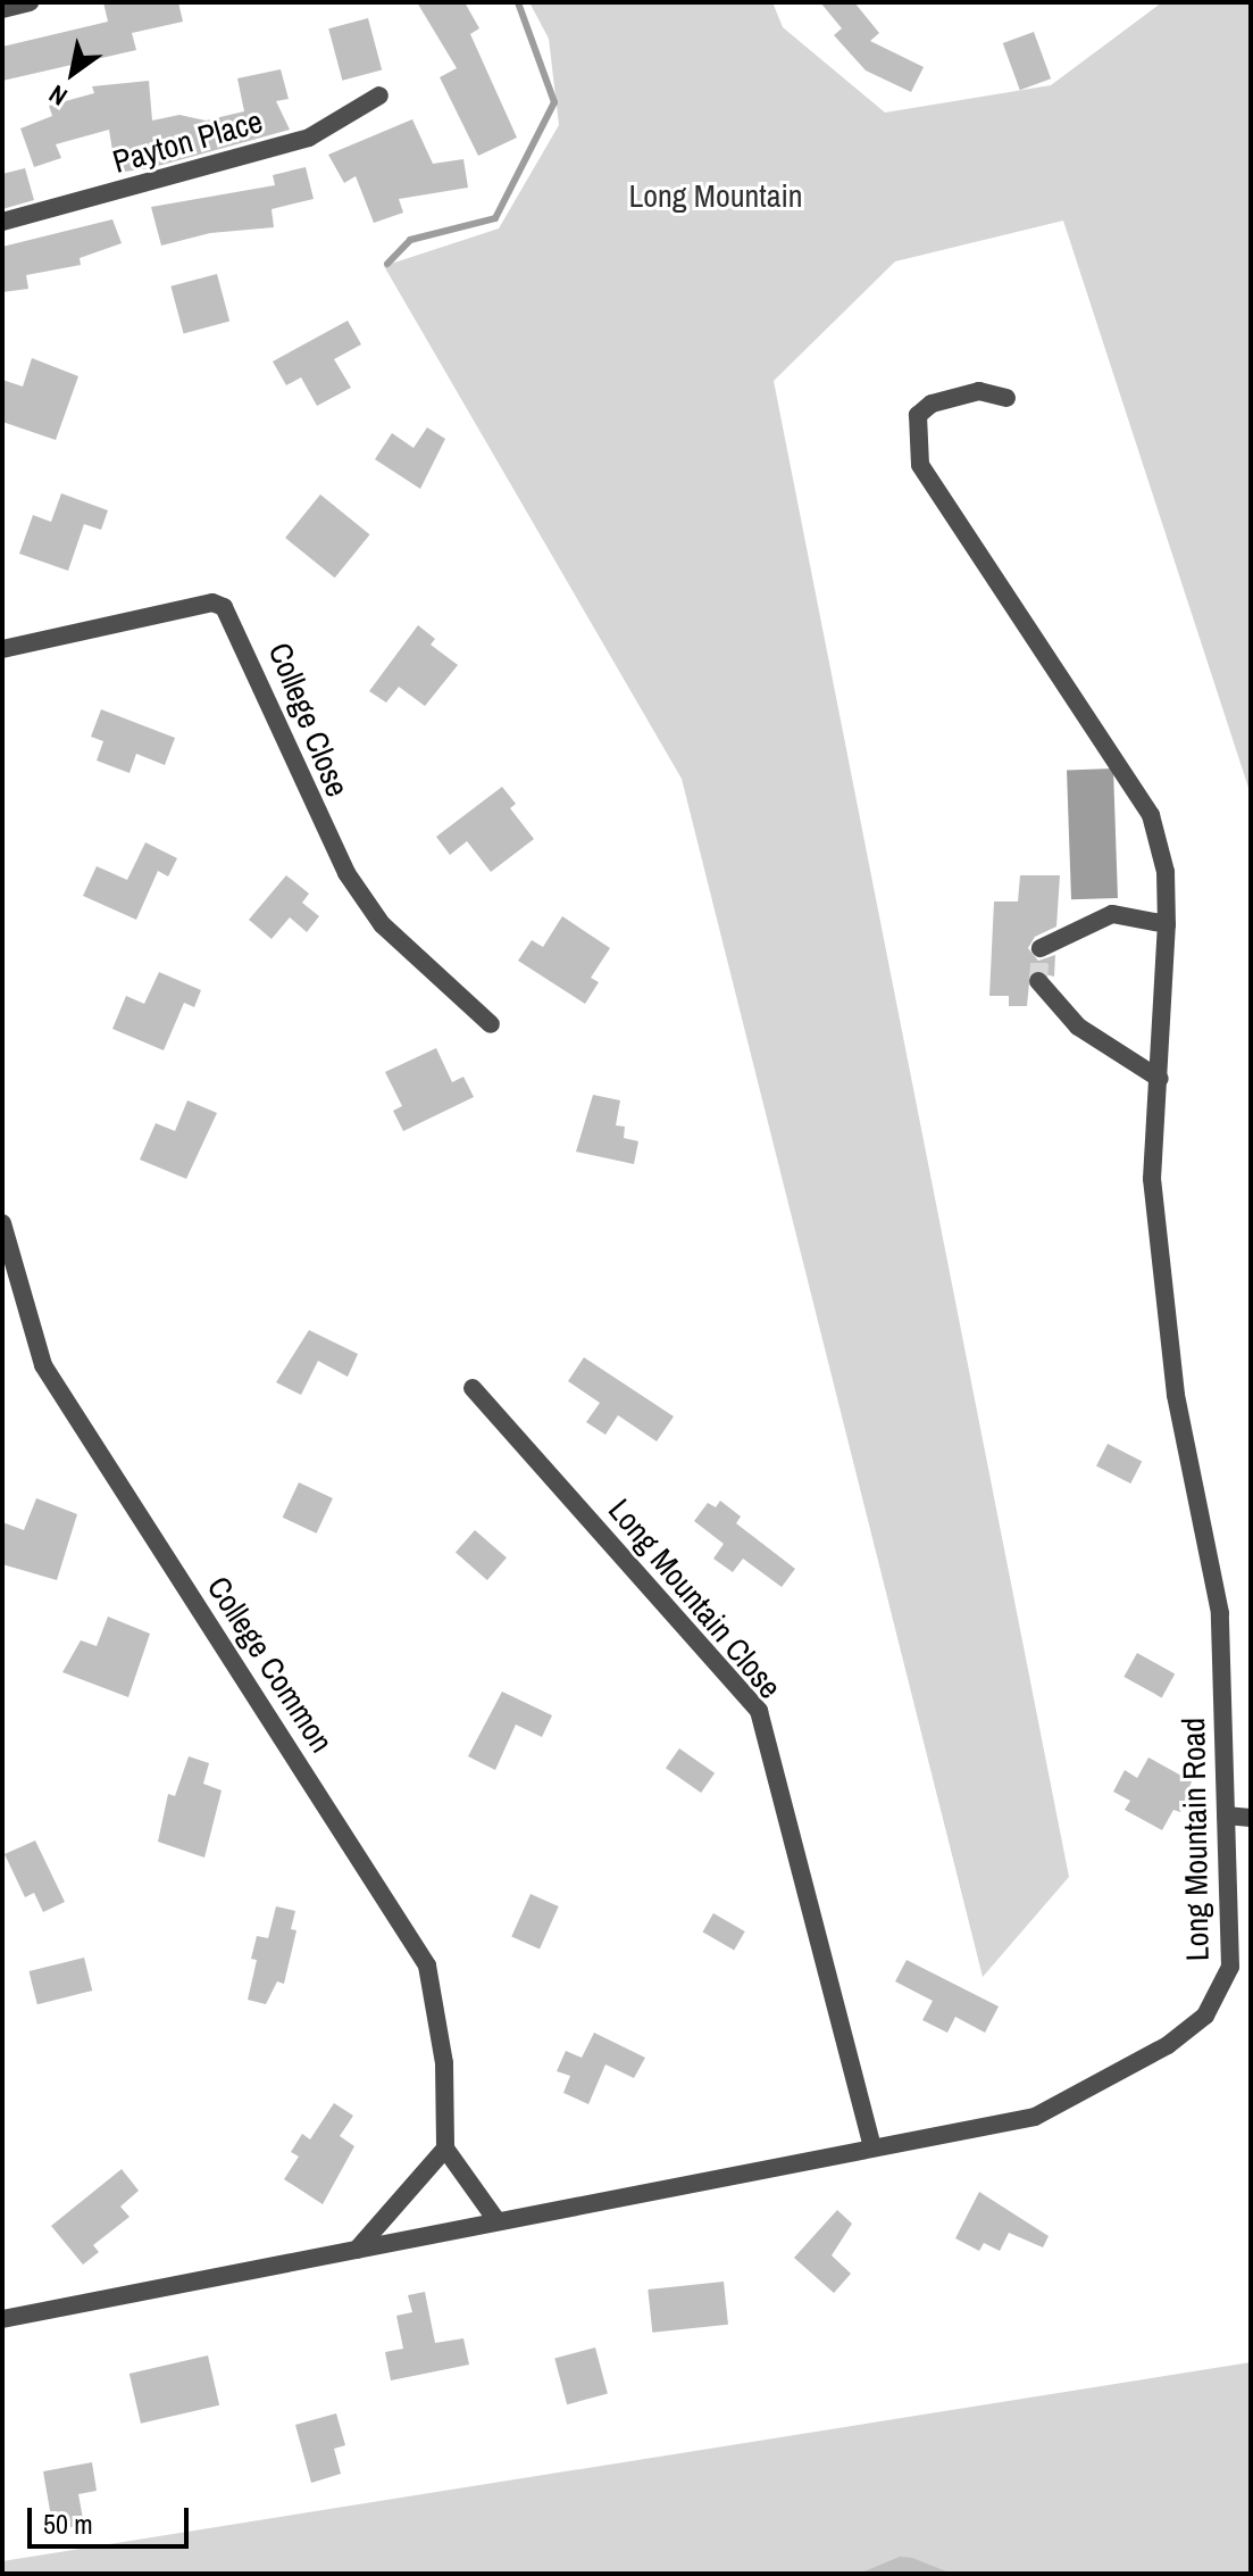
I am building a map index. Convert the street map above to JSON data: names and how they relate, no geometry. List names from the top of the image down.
{
  "streets": {
    "street": [
      "Payton Place",
      "College Close",
      "Long Mountain Close",
      "College Common",
      "Long Mountain Road"
    ]
  },
  "crossings": [
    ["Long Mountain Close", "Long Mountain Road"]
  ],
  "parks": ["Long Mountain"],
  "scale_bar": "50 m",
  "north": "bottom left"
}
